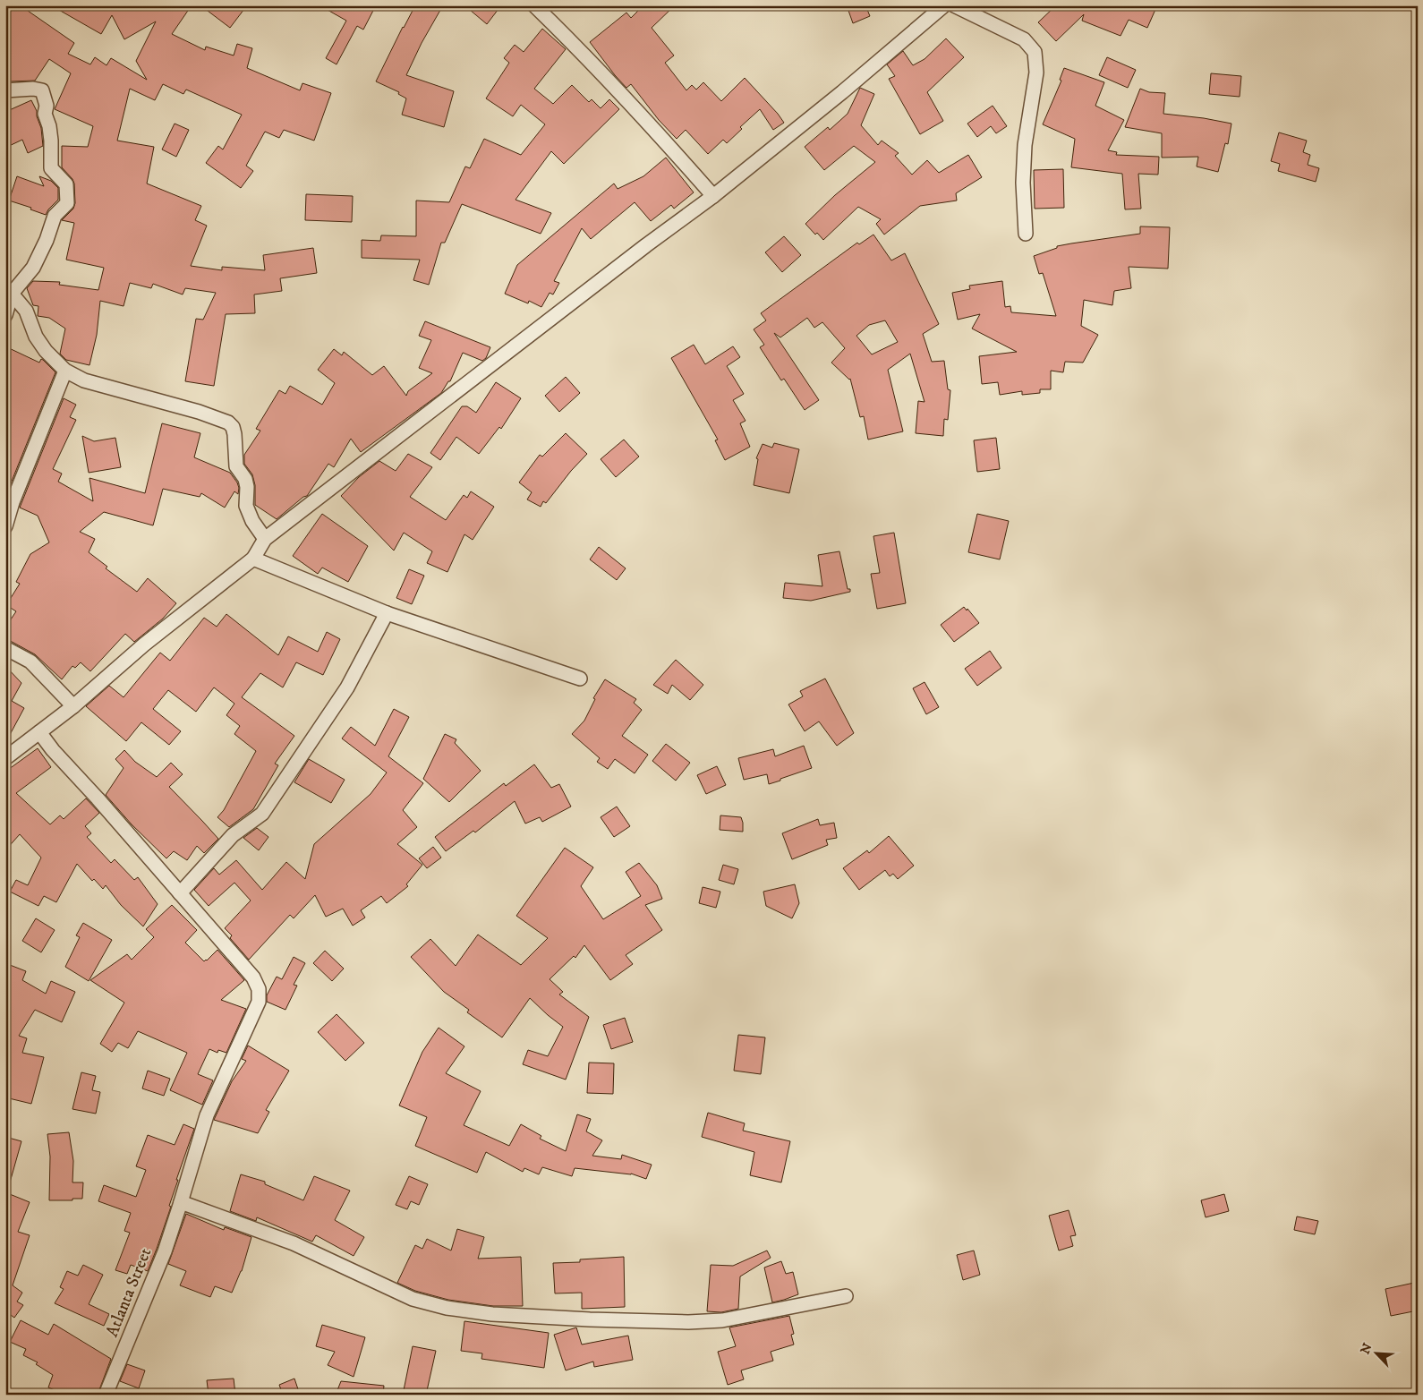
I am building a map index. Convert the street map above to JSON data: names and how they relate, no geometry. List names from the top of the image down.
{
  "streets": {
    "street": ["Atlanta Street"]
  },
  "north": "top left"
}
